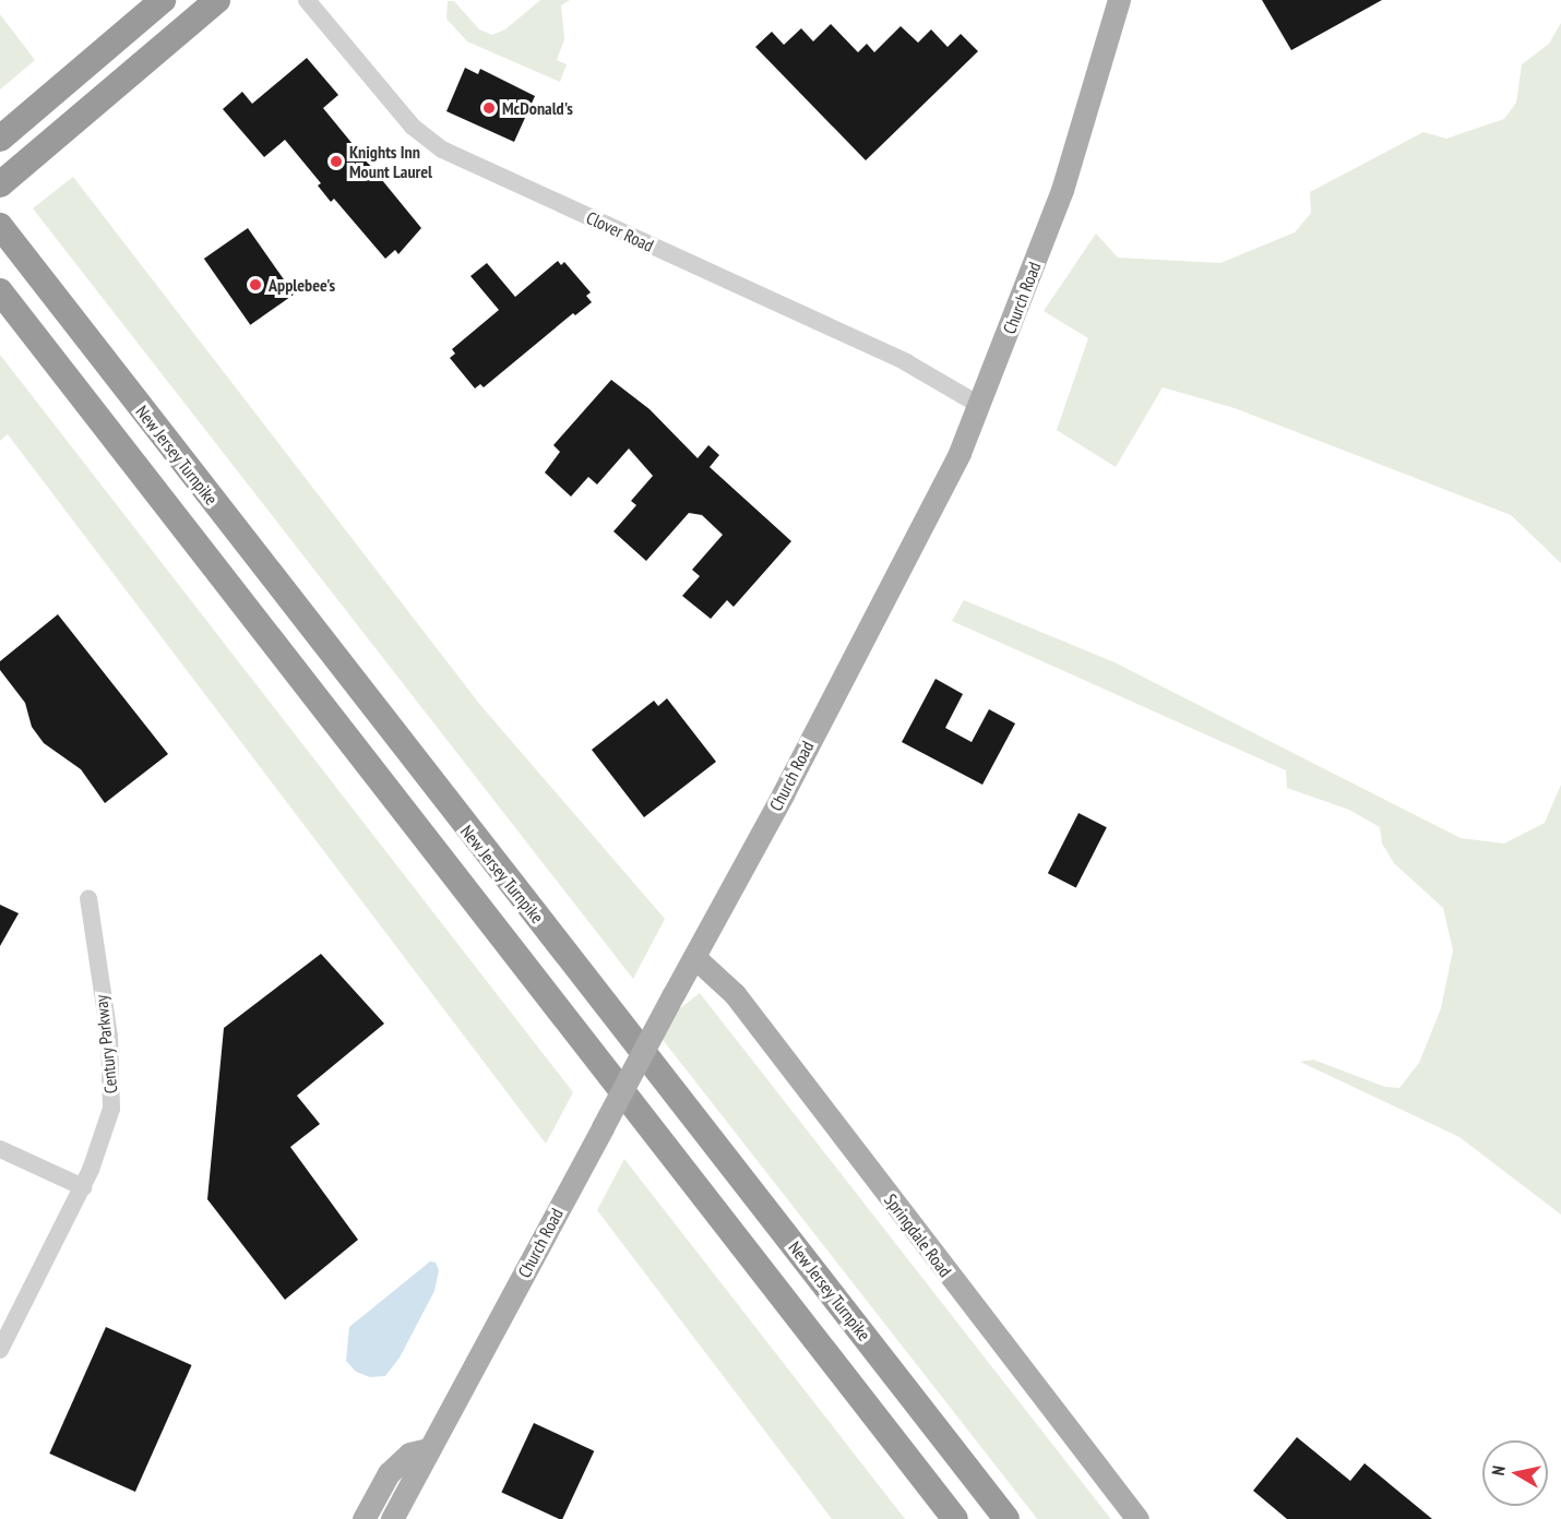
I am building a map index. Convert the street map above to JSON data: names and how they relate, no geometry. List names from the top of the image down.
{
  "streets": {
    "highway": ["New Jersey Turnpike"],
    "main road": ["Church Road", "Springdale Road"],
    "street": ["Clover Road", "Century Parkway"]
  },
  "crossings": [
    ["Clover Road", "Church Road"],
    ["Church Road", "Springdale Road"]
  ],
  "places": ["McDonald's", "Knights Inn Mount Laurel", "Applebee's"],
  "north": "left"
}
